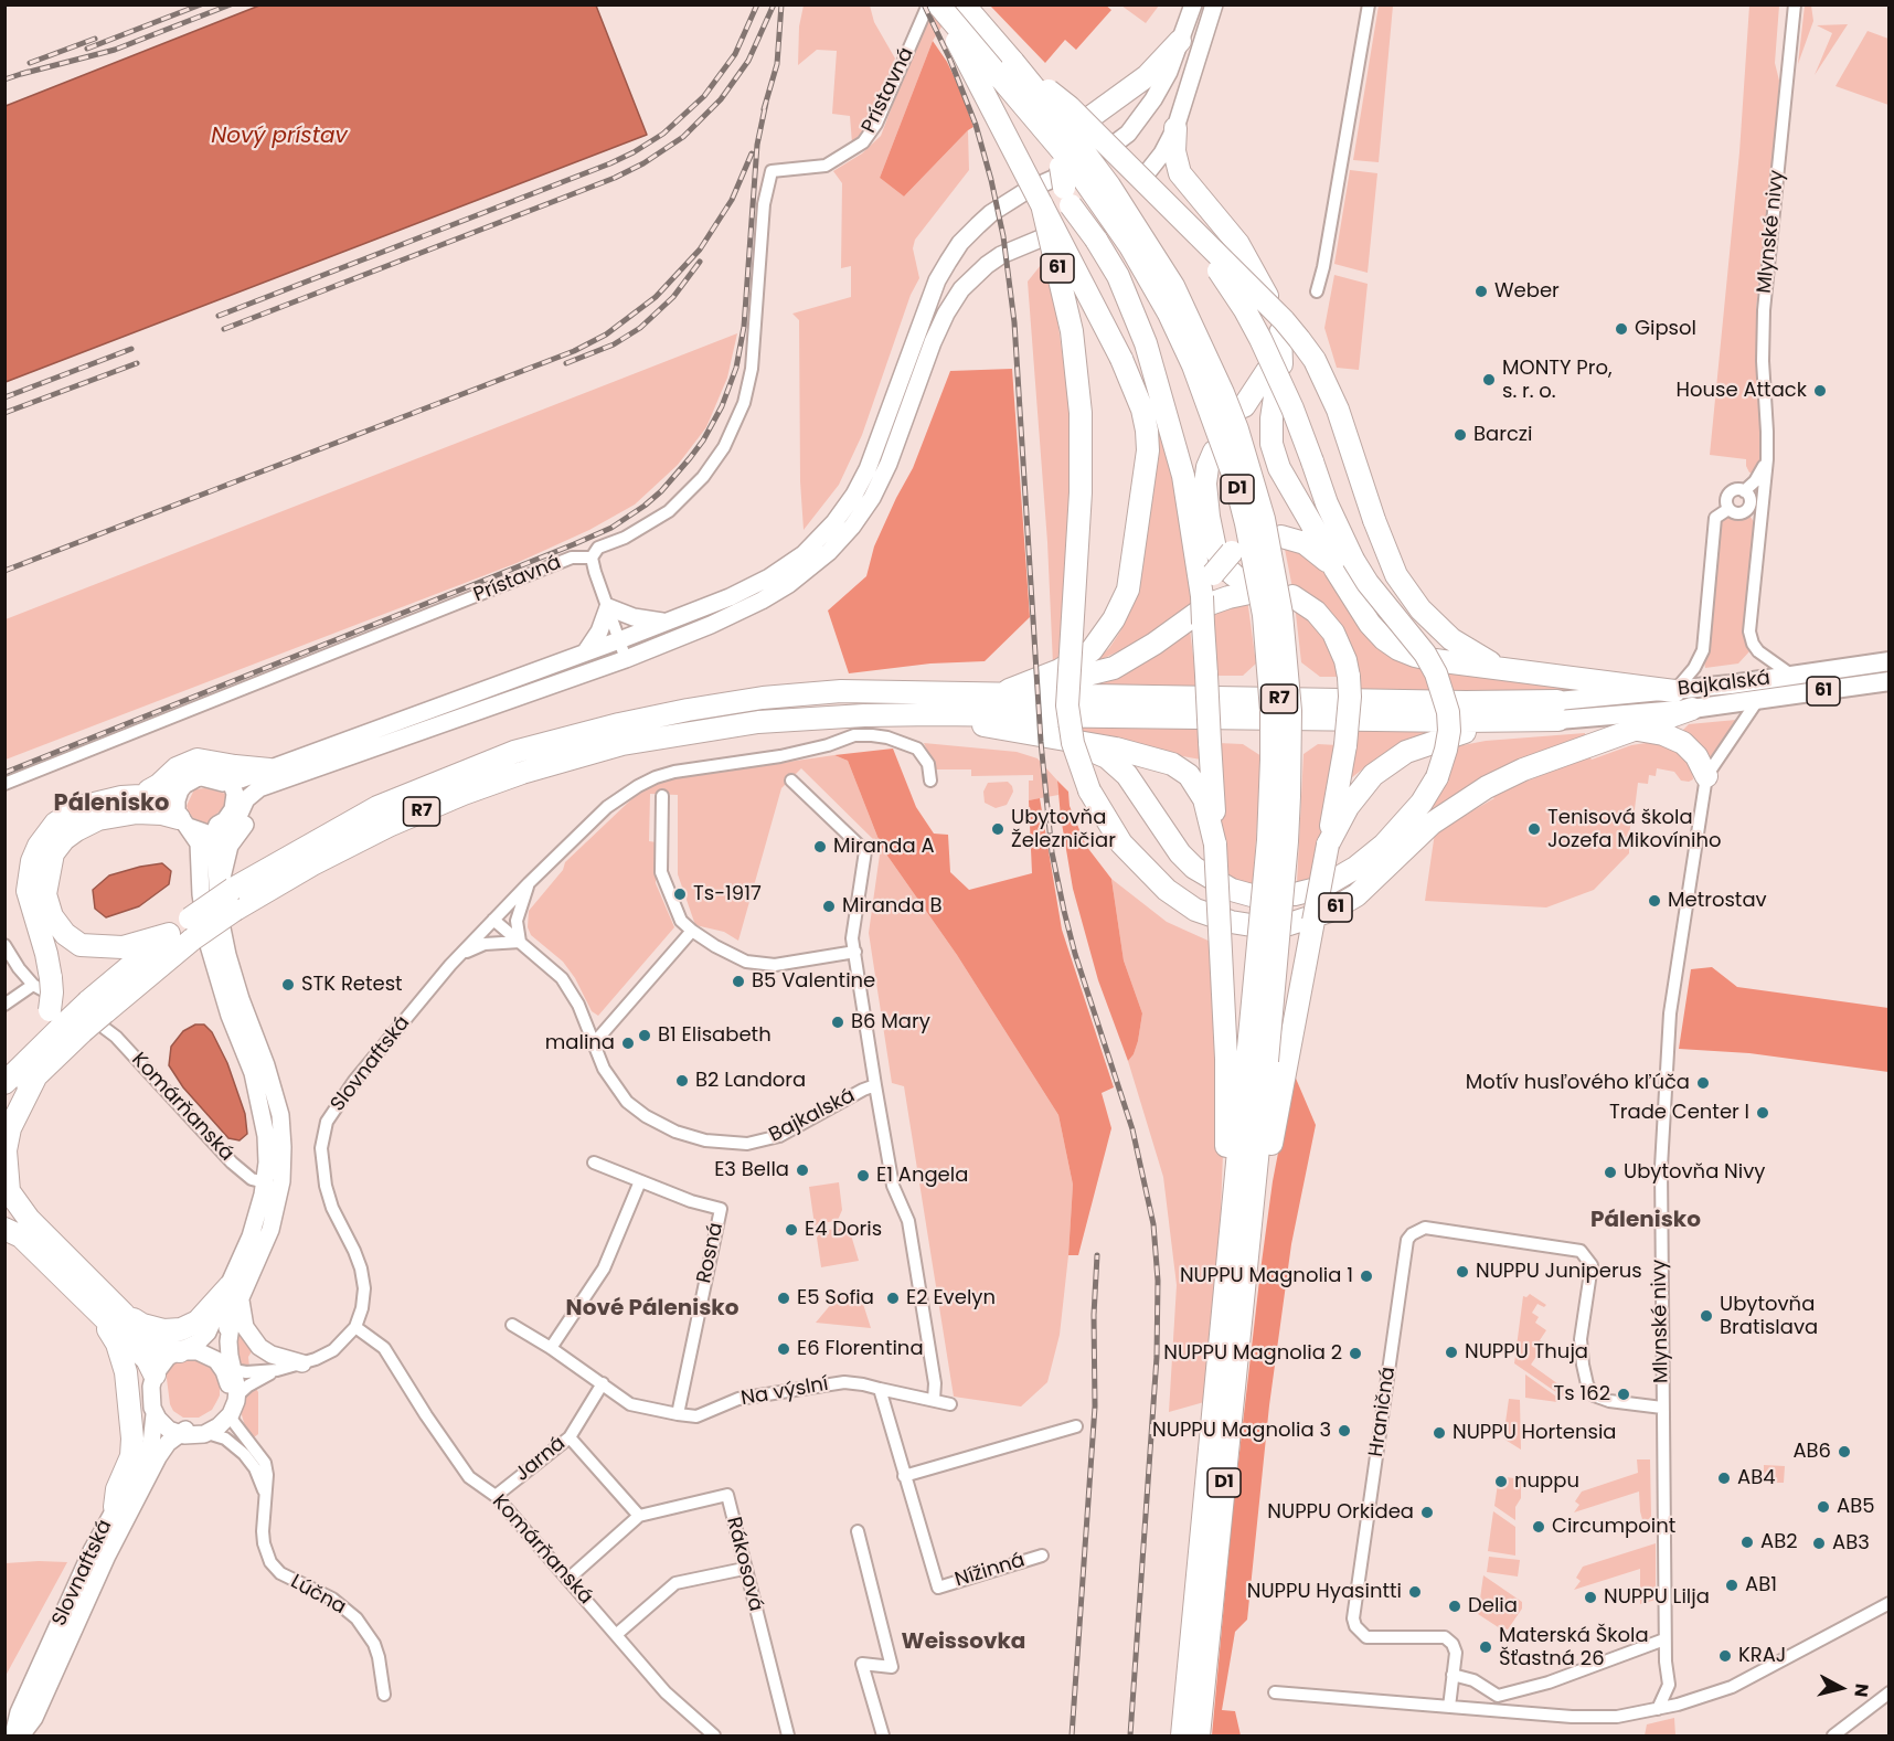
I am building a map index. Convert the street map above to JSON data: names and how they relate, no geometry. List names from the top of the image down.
{
  "streets": {
    "highway": ["61", "D1", "R7"],
    "main road": ["Bajkalská", "Slovnaftská"],
    "street": [
      "Prístavná",
      "Mlynské nivy",
      "Komárňanská",
      "Rosná",
      "Na výslní",
      "Hraničná",
      "Jarná",
      "Rákosová",
      "Nížinná",
      "Lúčna"
    ]
  },
  "crossings": [
    ["Mlynské nivy", "Bajkalská"],
    ["Mlynské nivy", "Hraničná"],
    ["61", "Bajkalská"],
    ["Bajkalská", "R7"],
    ["Bajkalská", "Slovnaftská"],
    ["Bajkalská", "Na výslní"],
    ["R7", "Komárňanská"],
    ["Slovnaftská", "Komárňanská"],
    ["Komárňanská", "Jarná"],
    ["Komárňanská", "Rákosová"],
    ["Rosná", "Na výslní"],
    ["Na výslní", "Jarná"]
  ],
  "districts": [
    "Pálenisko",
    "Pálenisko",
    "Nové Pálenisko",
    "Weissovka"
  ],
  "water": ["Nový prístav"],
  "places": [
    "Weber",
    "Gipsol",
    "MONTY Pro, s. r. o.",
    "House Attack",
    "Barczi",
    "Ubytovňa Železničiar",
    "Tenisová škola Jozefa Mikovíniho",
    "Miranda A",
    "Ts-1917",
    "Metrostav",
    "Miranda B",
    "B5 Valentine",
    "STK Retest",
    "B6 Mary",
    "B1 Elisabeth",
    "malina",
    "B2 Landora",
    "Motív husľového kľúča",
    "Trade Center I",
    "E3 Bella",
    "Ubytovňa Nivy",
    "E1 Angela",
    "E4 Doris",
    "NUPPU Juniperus",
    "NUPPU Magnolia 1",
    "E5 Sofia",
    "E2 Evelyn",
    "Ubytovňa Bratislava",
    "E6 Florentina",
    "NUPPU Thuja",
    "NUPPU Magnolia 2",
    "Ts 162",
    "NUPPU Magnolia 3",
    "NUPPU Hortensia",
    "AB6",
    "AB4",
    "nuppu",
    "AB5",
    "NUPPU Orkidea",
    "Circumpoint",
    "AB2",
    "AB3",
    "AB1",
    "NUPPU Hyasintti",
    "NUPPU Lilja",
    "Delia",
    "Materská Škola Šťastná 26",
    "KRAJ"
  ],
  "north": "right"
}
